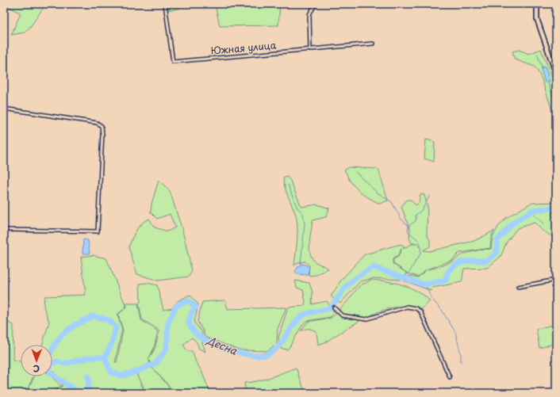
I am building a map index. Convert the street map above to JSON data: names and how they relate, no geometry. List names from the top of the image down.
{
  "streets": {
    "street": ["Южная улица"]
  },
  "water": ["Десна"],
  "north": "bottom"
}
